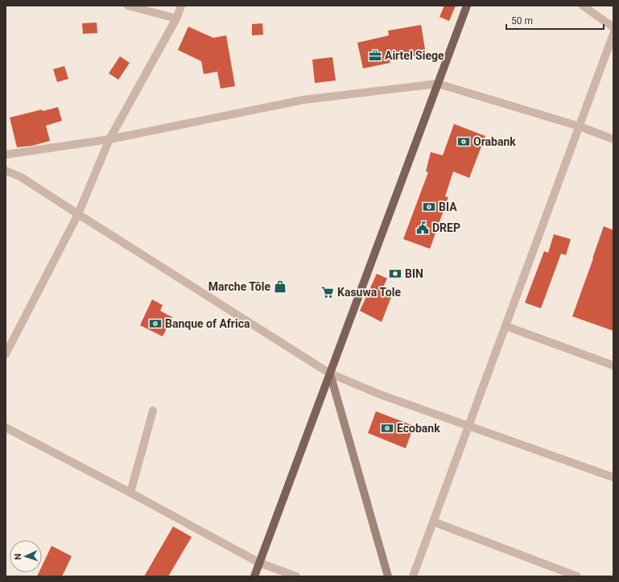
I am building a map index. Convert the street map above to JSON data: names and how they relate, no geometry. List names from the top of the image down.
{
  "places": {
    "office": ["Airtel Siege"],
    "bank": [
      "Orabank",
      "BIA",
      "BIN",
      "Banque of Africa",
      "Ecobank"
    ],
    "public building": ["DREP"],
    "shop": ["Marche Tôle"],
    "supermarket": ["Kasuwa Tole"]
  },
  "scale_bar": "50 m",
  "north": "left"
}
